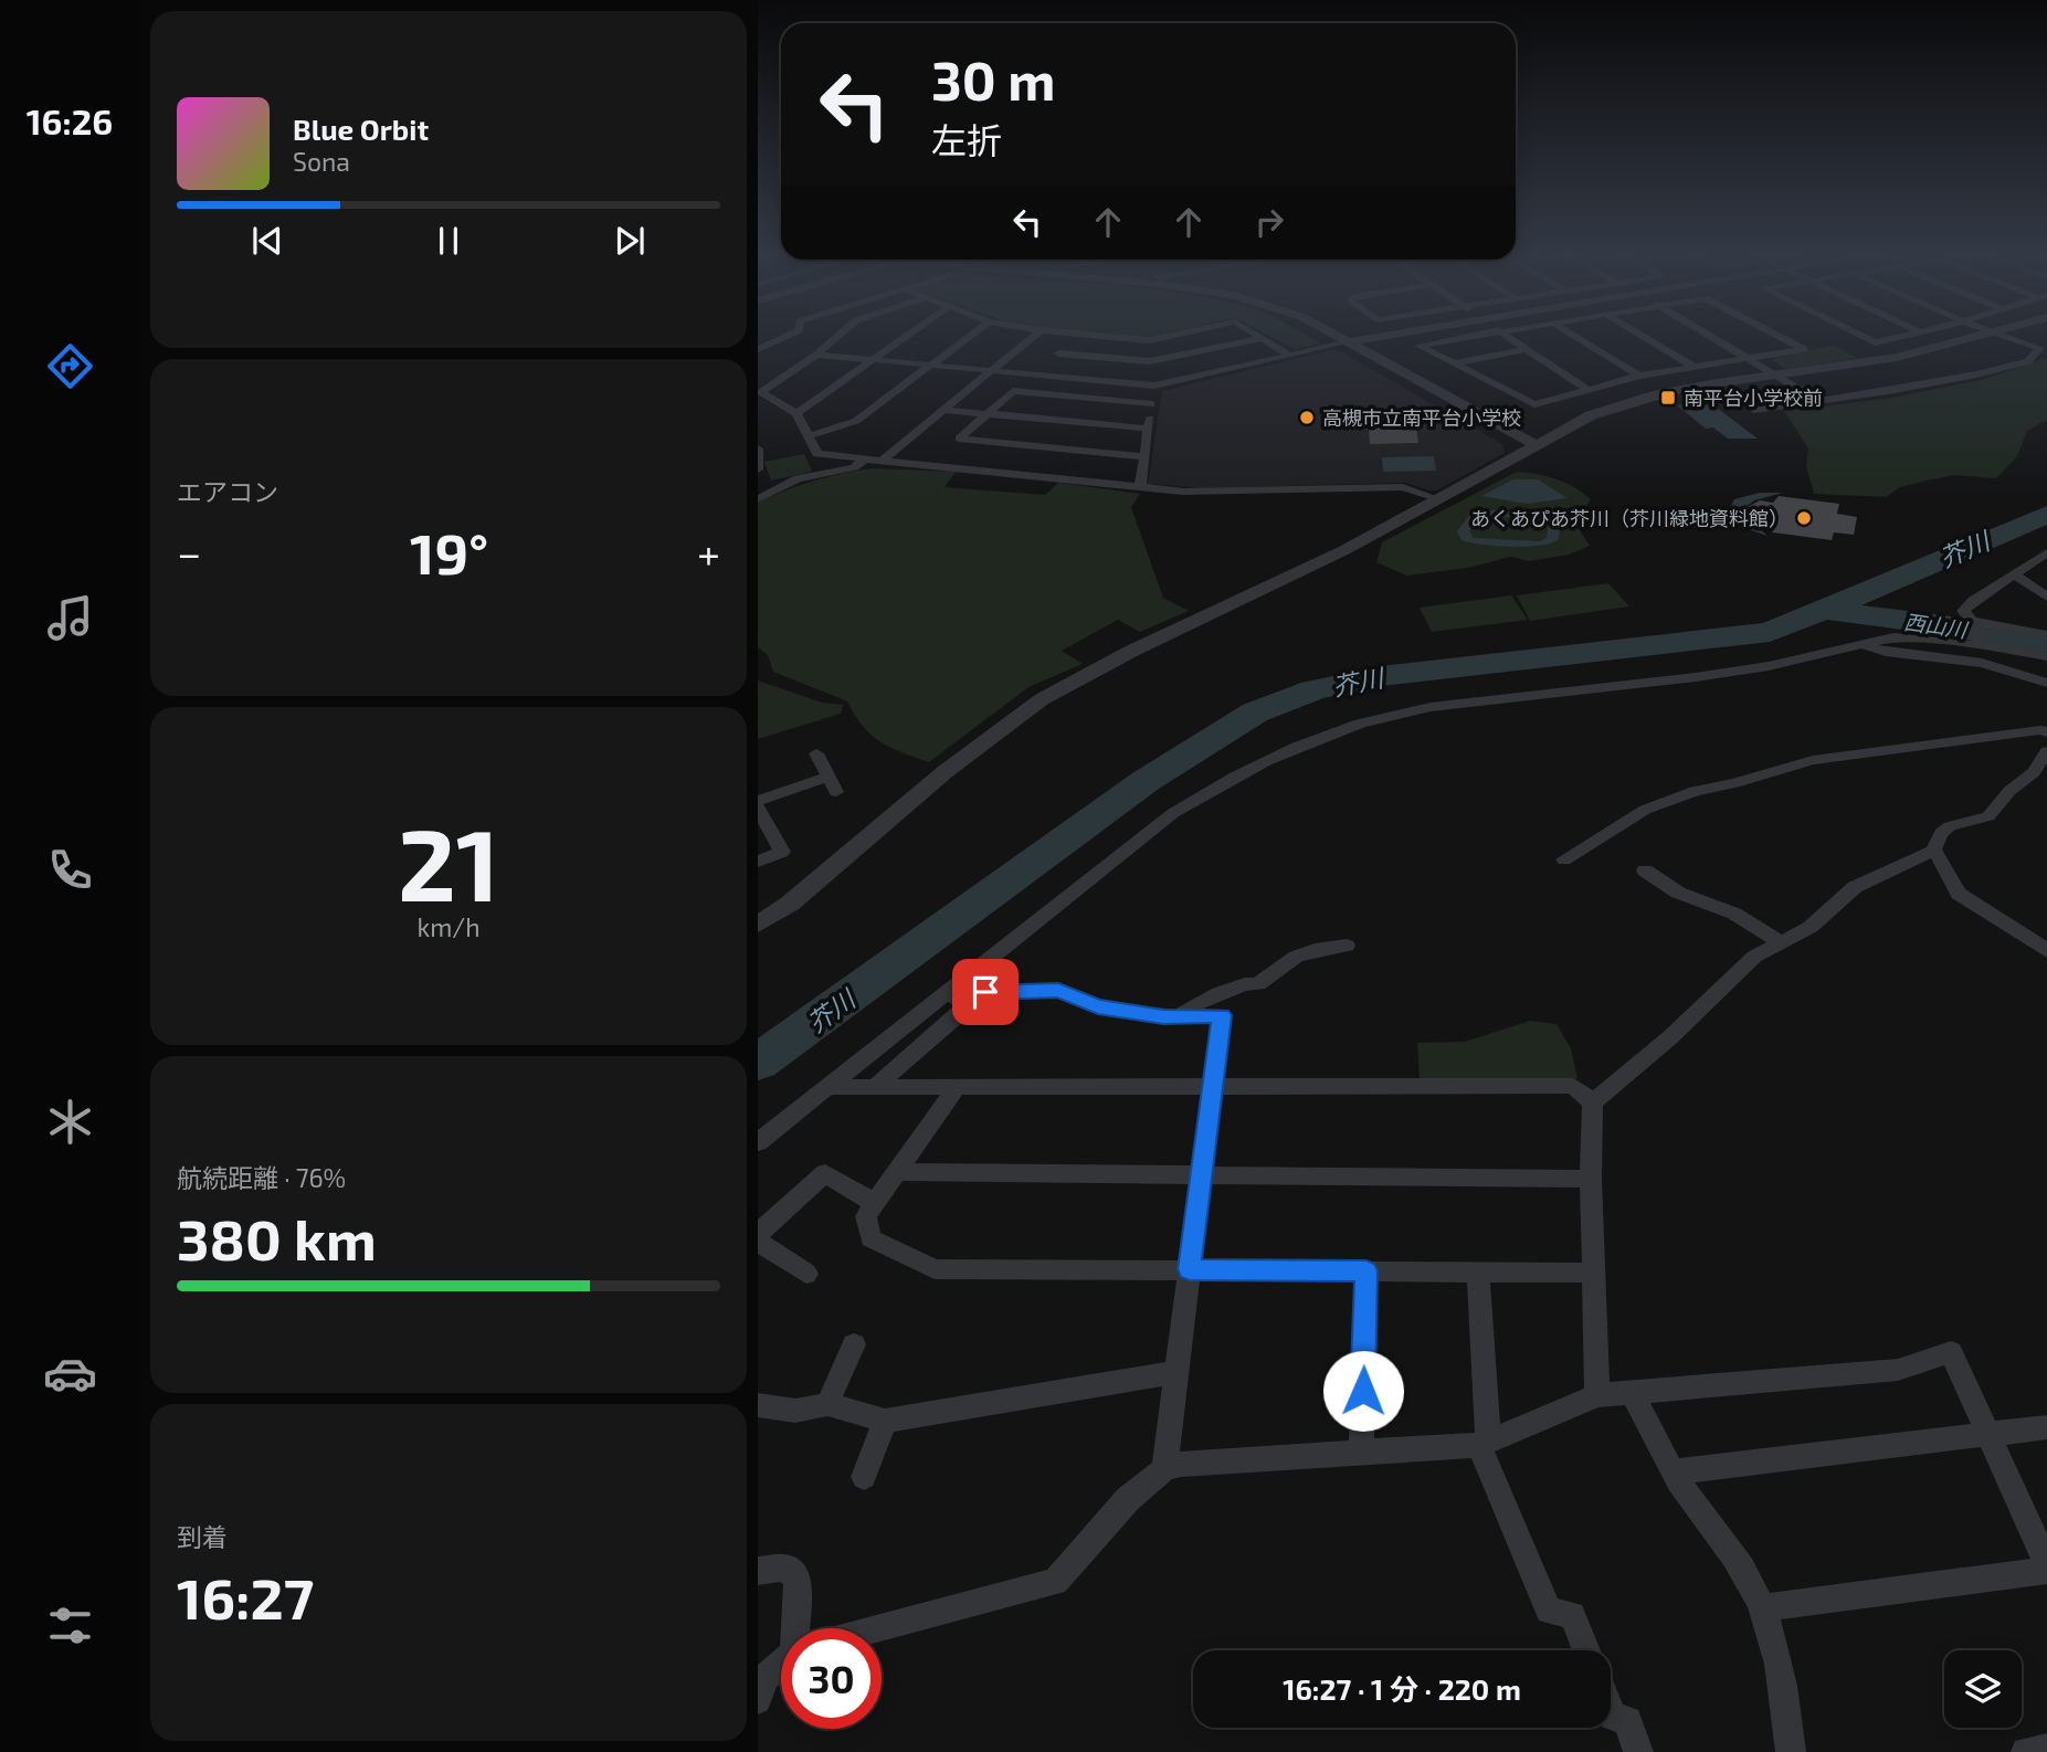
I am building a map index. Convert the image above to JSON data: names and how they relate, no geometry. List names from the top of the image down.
{
  "water": ["芥川", "西山川"],
  "places": {
    "transit": ["南平台小学校前"],
    "other": ["高槻市立南平台小学校", "あくあぴあ芥川（芥川緑地資料館）"]
  },
  "page": {
    "tabs": "16:26",
    "turn": ["30 m", "左折"],
    "song": ["Blue Orbit", "Sona"],
    "tile": [
      "エアコン",
      ["21", "km/h"],
      ["航続距離 · 76%", "380 km"],
      ["到着", "16:27"]
    ],
    "heat": ["−", "19°", "+"],
    "limit": "30",
    "trip": "16:27 · 1 分 · 220 m"
  }
}
